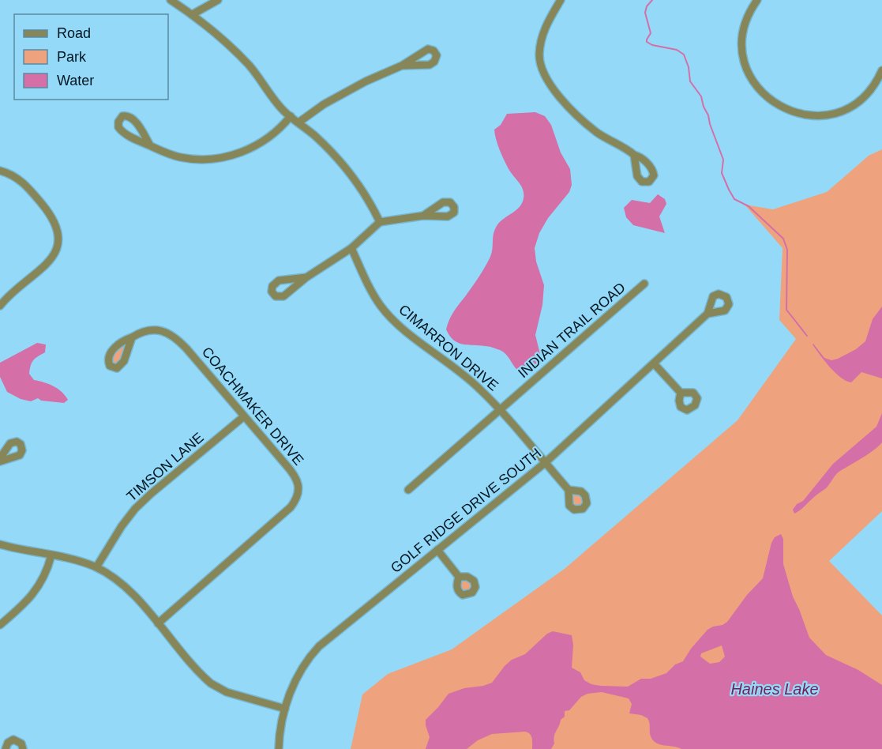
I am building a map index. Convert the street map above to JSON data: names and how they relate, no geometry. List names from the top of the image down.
{
  "streets": {
    "street": [
      "INDIAN TRAIL ROAD",
      "CIMARRON DRIVE",
      "COACHMAKER DRIVE",
      "TIMSON LANE",
      "GOLF RIDGE DRIVE SOUTH"
    ]
  },
  "crossings": [
    ["INDIAN TRAIL ROAD", "CIMARRON DRIVE"],
    ["CIMARRON DRIVE", "GOLF RIDGE DRIVE SOUTH"],
    ["COACHMAKER DRIVE", "TIMSON LANE"]
  ],
  "water": ["Haines Lake"],
  "legend": ["Road", "Park", "Water"]
}
